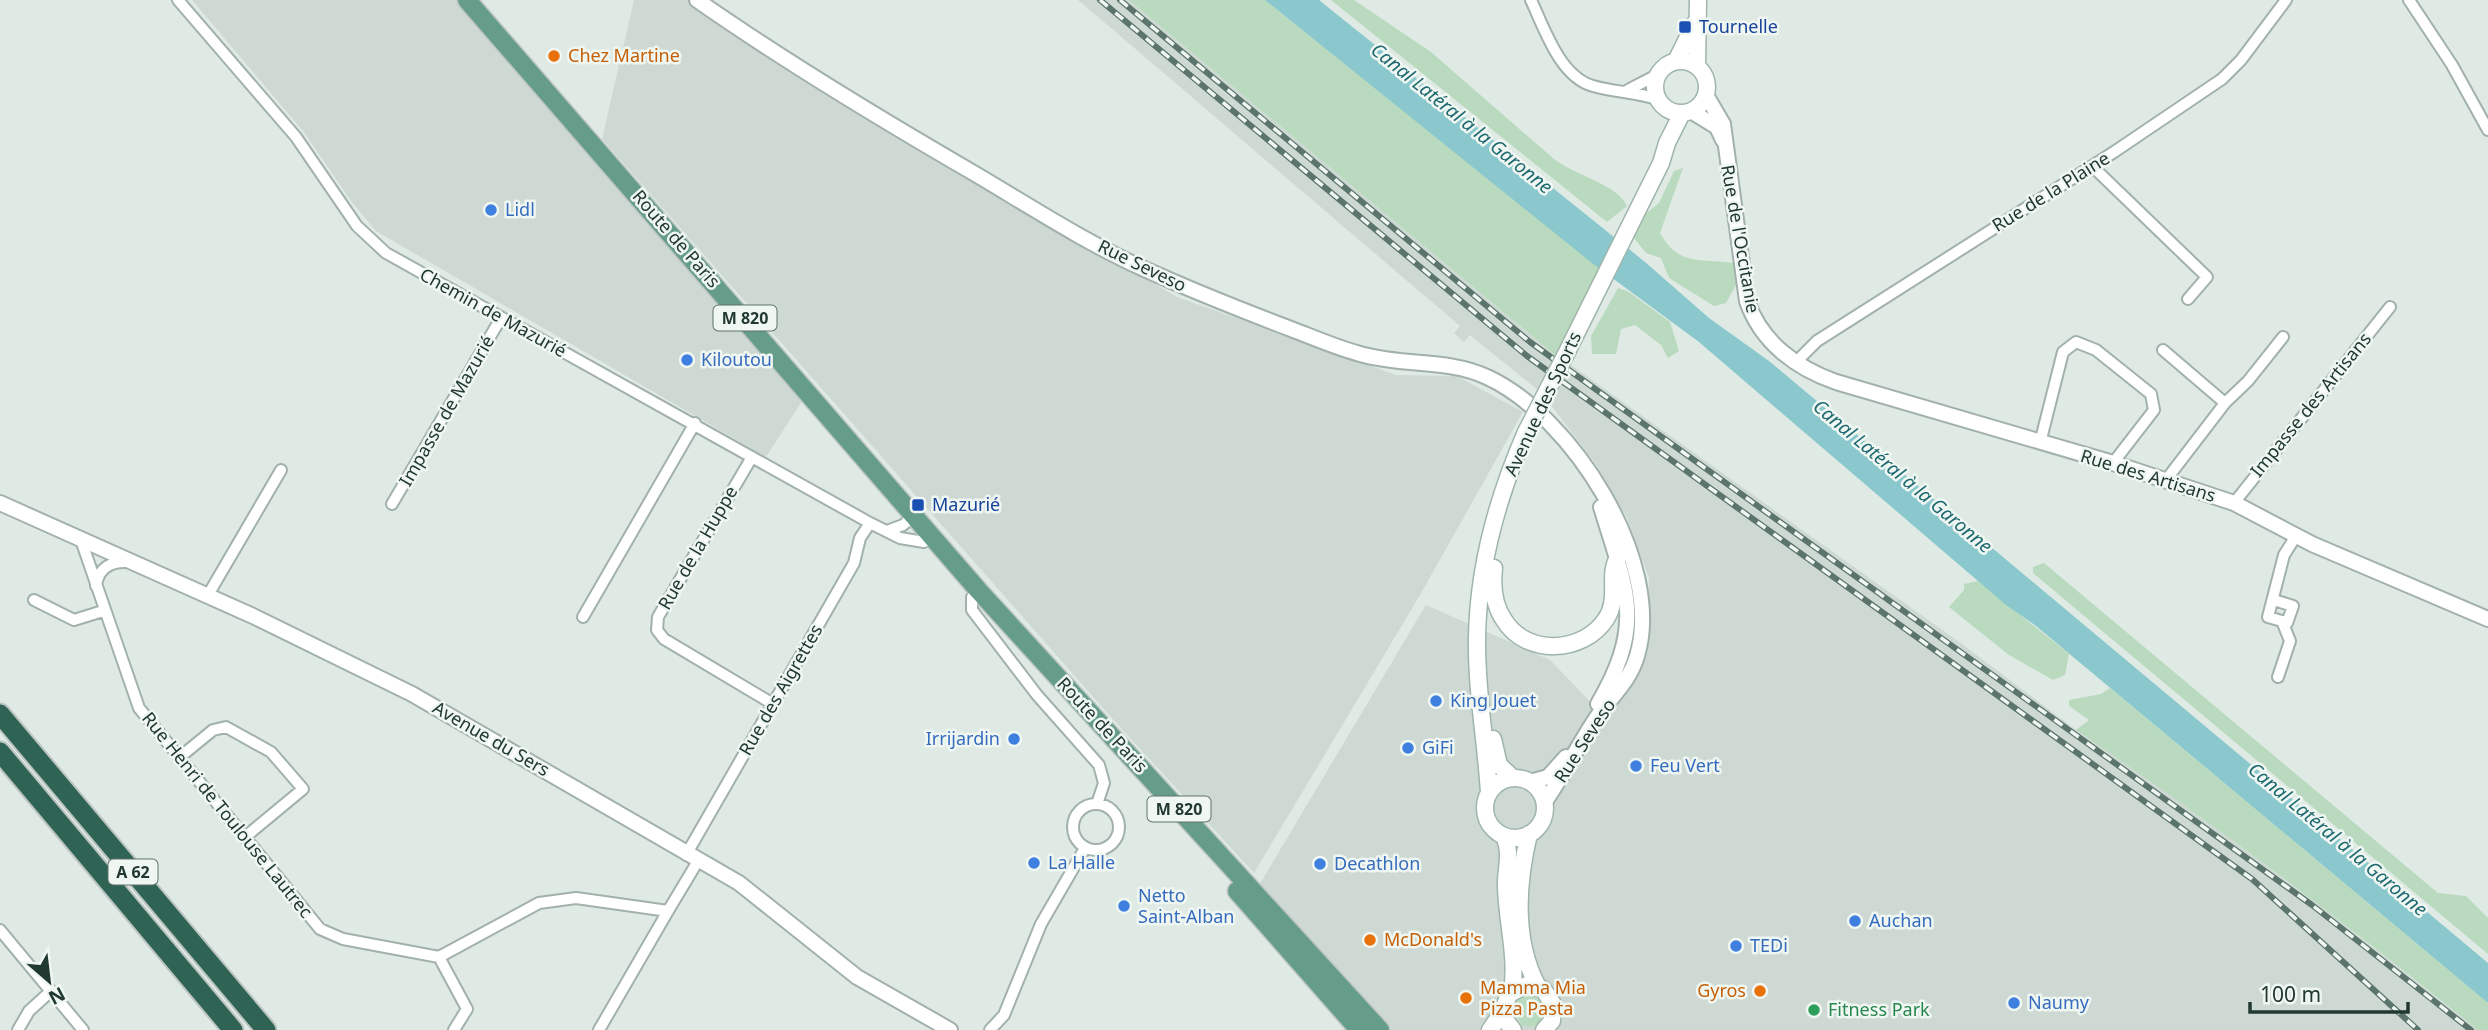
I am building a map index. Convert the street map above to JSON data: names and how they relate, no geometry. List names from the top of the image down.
{
  "streets": {
    "highway": ["A 62"],
    "main road": ["Route de Paris", "M 820", "Avenue des Sports"],
    "street": [
      "Rue de la Plaine",
      "Rue de l'Occitanie",
      "Rue Seveso",
      "Chemin de Mazurié",
      "Impasse des Artisans",
      "Impasse de Mazurié",
      "Rue des Artisans",
      "Rue de la Huppe",
      "Rue des Aigrettes",
      "Avenue du Sers",
      "Rue Henri de Toulouse Lautrec"
    ]
  },
  "crossings": [
    ["Rue de la Plaine", "Rue de l'Occitanie"],
    ["Rue de la Plaine", "Rue des Artisans"],
    ["Route de Paris", "Chemin de Mazurié"],
    ["Rue de l'Occitanie", "Rue des Artisans"],
    ["Rue Seveso", "Avenue des Sports"],
    ["Chemin de Mazurié", "Impasse de Mazurié"],
    ["Chemin de Mazurié", "Rue de la Huppe"],
    ["Chemin de Mazurié", "Rue des Aigrettes"],
    ["Impasse des Artisans", "Rue des Artisans"],
    ["Rue de la Huppe", "Rue des Aigrettes"],
    ["Rue des Aigrettes", "Avenue du Sers"],
    ["Avenue du Sers", "Rue Henri de Toulouse Lautrec"]
  ],
  "water": ["Canal Latéral à la Garonne"],
  "places": {
    "transit": ["Tournelle", "Mazurié"],
    "other": [
      "Chez Martine",
      "Lidl",
      "Kiloutou",
      "King Jouet",
      "Irrijardin",
      "GiFi",
      "Feu Vert",
      "La Halle",
      "Decathlon",
      "Netto Saint-Alban",
      "Auchan",
      "McDonald's",
      "TEDi",
      "Gyros",
      "Mamma Mia Pizza Pasta",
      "Naumy",
      "Fitness Park"
    ]
  },
  "scale_bar": "100 m",
  "north": "bottom right"
}
